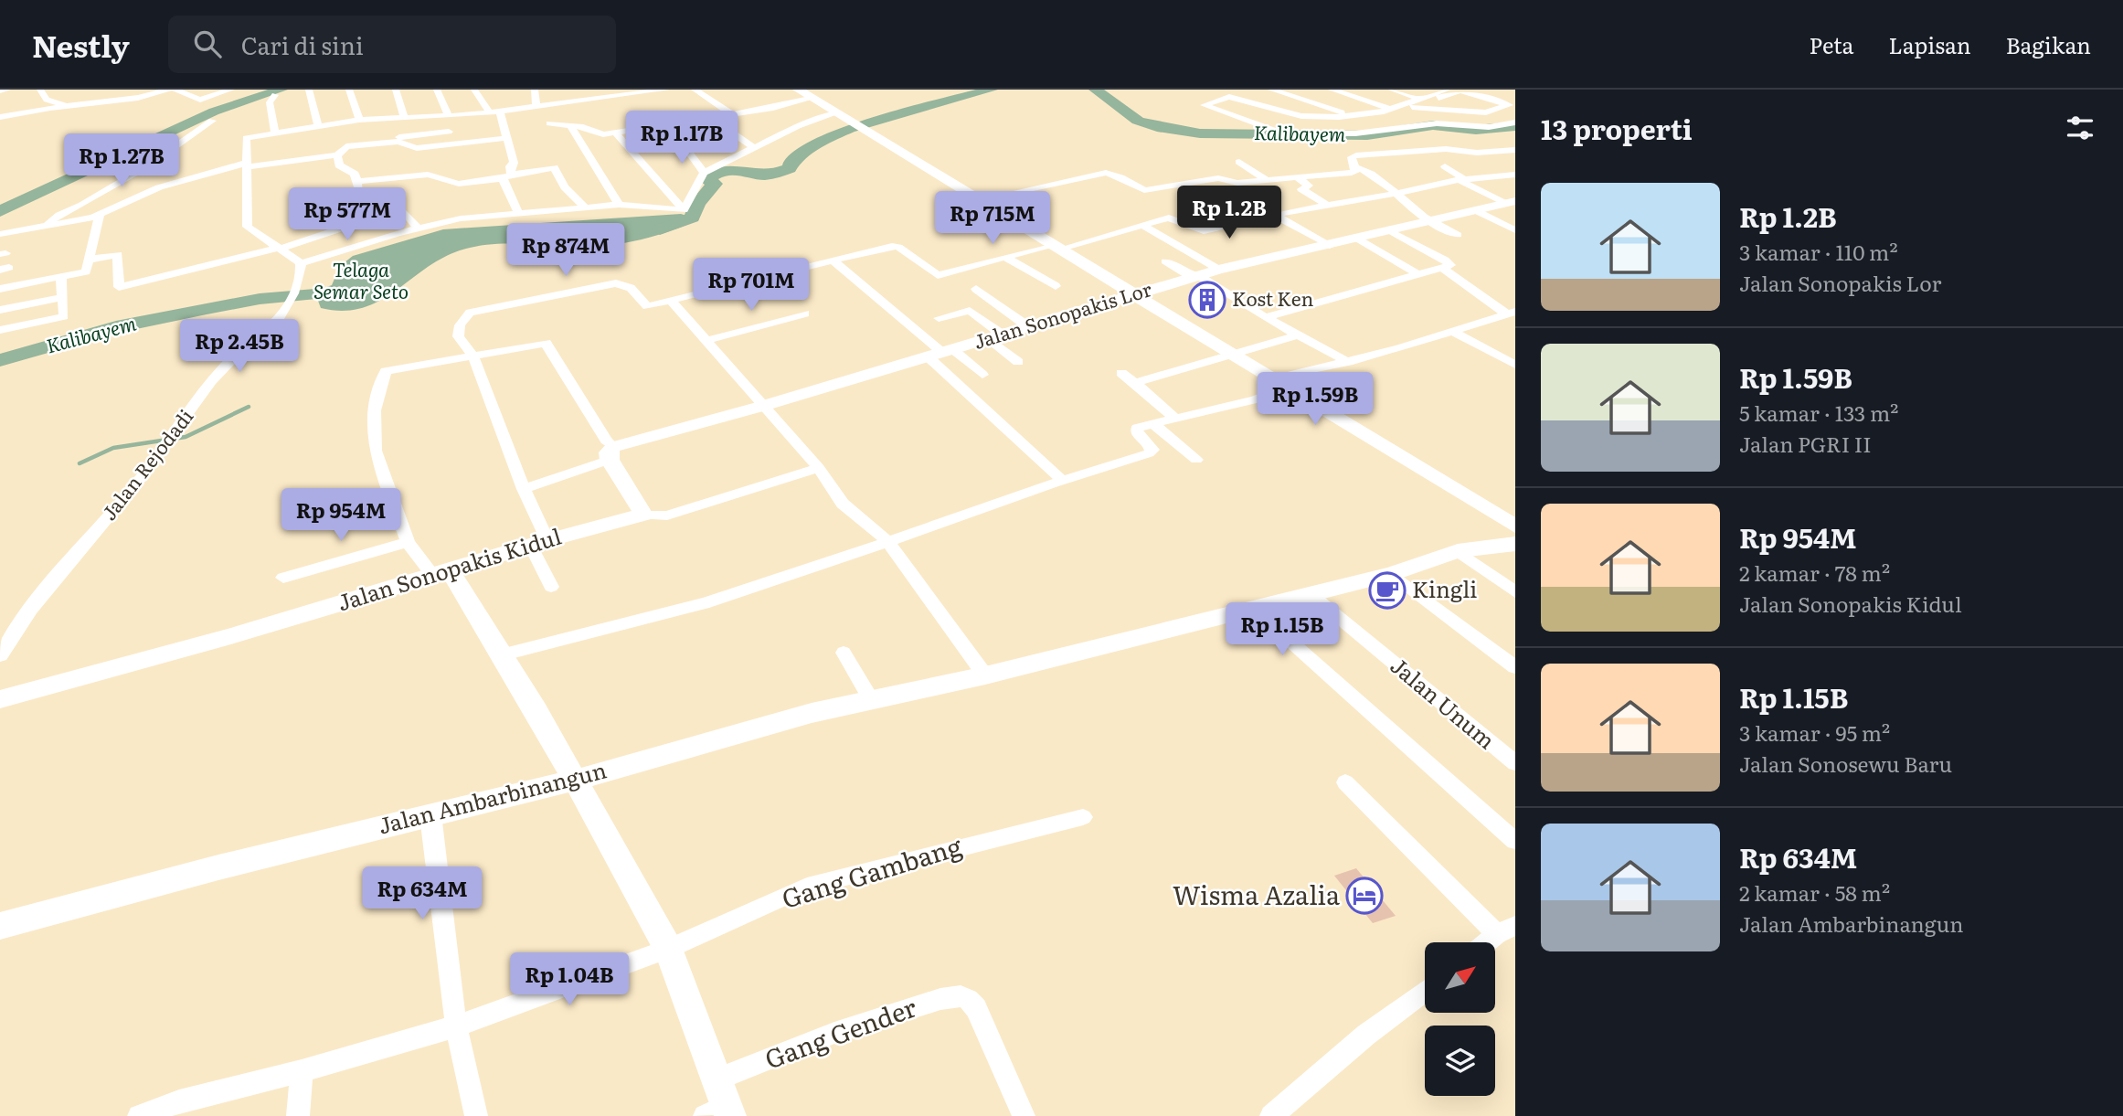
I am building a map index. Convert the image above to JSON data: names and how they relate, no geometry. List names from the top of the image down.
{
  "streets": {
    "street": [
      "Jalan Sonopakis Lor",
      "Jalan Rejodadi",
      "Jalan Sonopakis Kidul",
      "Jalan Unum",
      "Jalan Ambarbinangun",
      "Gang Gambang",
      "Gang Gender"
    ]
  },
  "crossings": [
    ["Jalan Unum", "Jalan Ambarbinangun"]
  ],
  "water": ["Kalibayem", "Telaga Semar Seto"],
  "places": {
    "building": ["Kost Ken"],
    "cafe": ["Kingli"],
    "hotel": ["Wisma Azalia"]
  },
  "north": "top right",
  "page": {
    "header": "Nestly",
    "search": "Cari di sini",
    "nav": ["Peta", "Lapisan", "Bagikan"],
    "heading": "13 properti",
    "price": [
      "Rp 1.17B",
      "Rp 1.27B",
      "Rp 1.2B",
      "Rp 577M",
      "Rp 715M",
      "Rp 874M",
      "Rp 701M",
      "Rp 2.45B",
      "Rp 1.59B",
      "Rp 954M",
      "Rp 1.15B",
      "Rp 634M",
      "Rp 1.04B"
    ],
    "list": [
      {
        "name": "Rp 1.2B",
        "note": "3 kamar · 110 m² · Jalan Sonopakis Lor"
      },
      {
        "name": "Rp 1.59B",
        "note": "5 kamar · 133 m² · Jalan PGRI II"
      },
      {
        "name": "Rp 954M",
        "note": "2 kamar · 78 m² · Jalan Sonopakis Kidul"
      },
      {
        "name": "Rp 1.15B",
        "note": "3 kamar · 95 m² · Jalan Sonosewu Baru"
      },
      {
        "name": "Rp 634M",
        "note": "2 kamar · 58 m² · Jalan Ambarbinangun"
      }
    ]
  }
}
